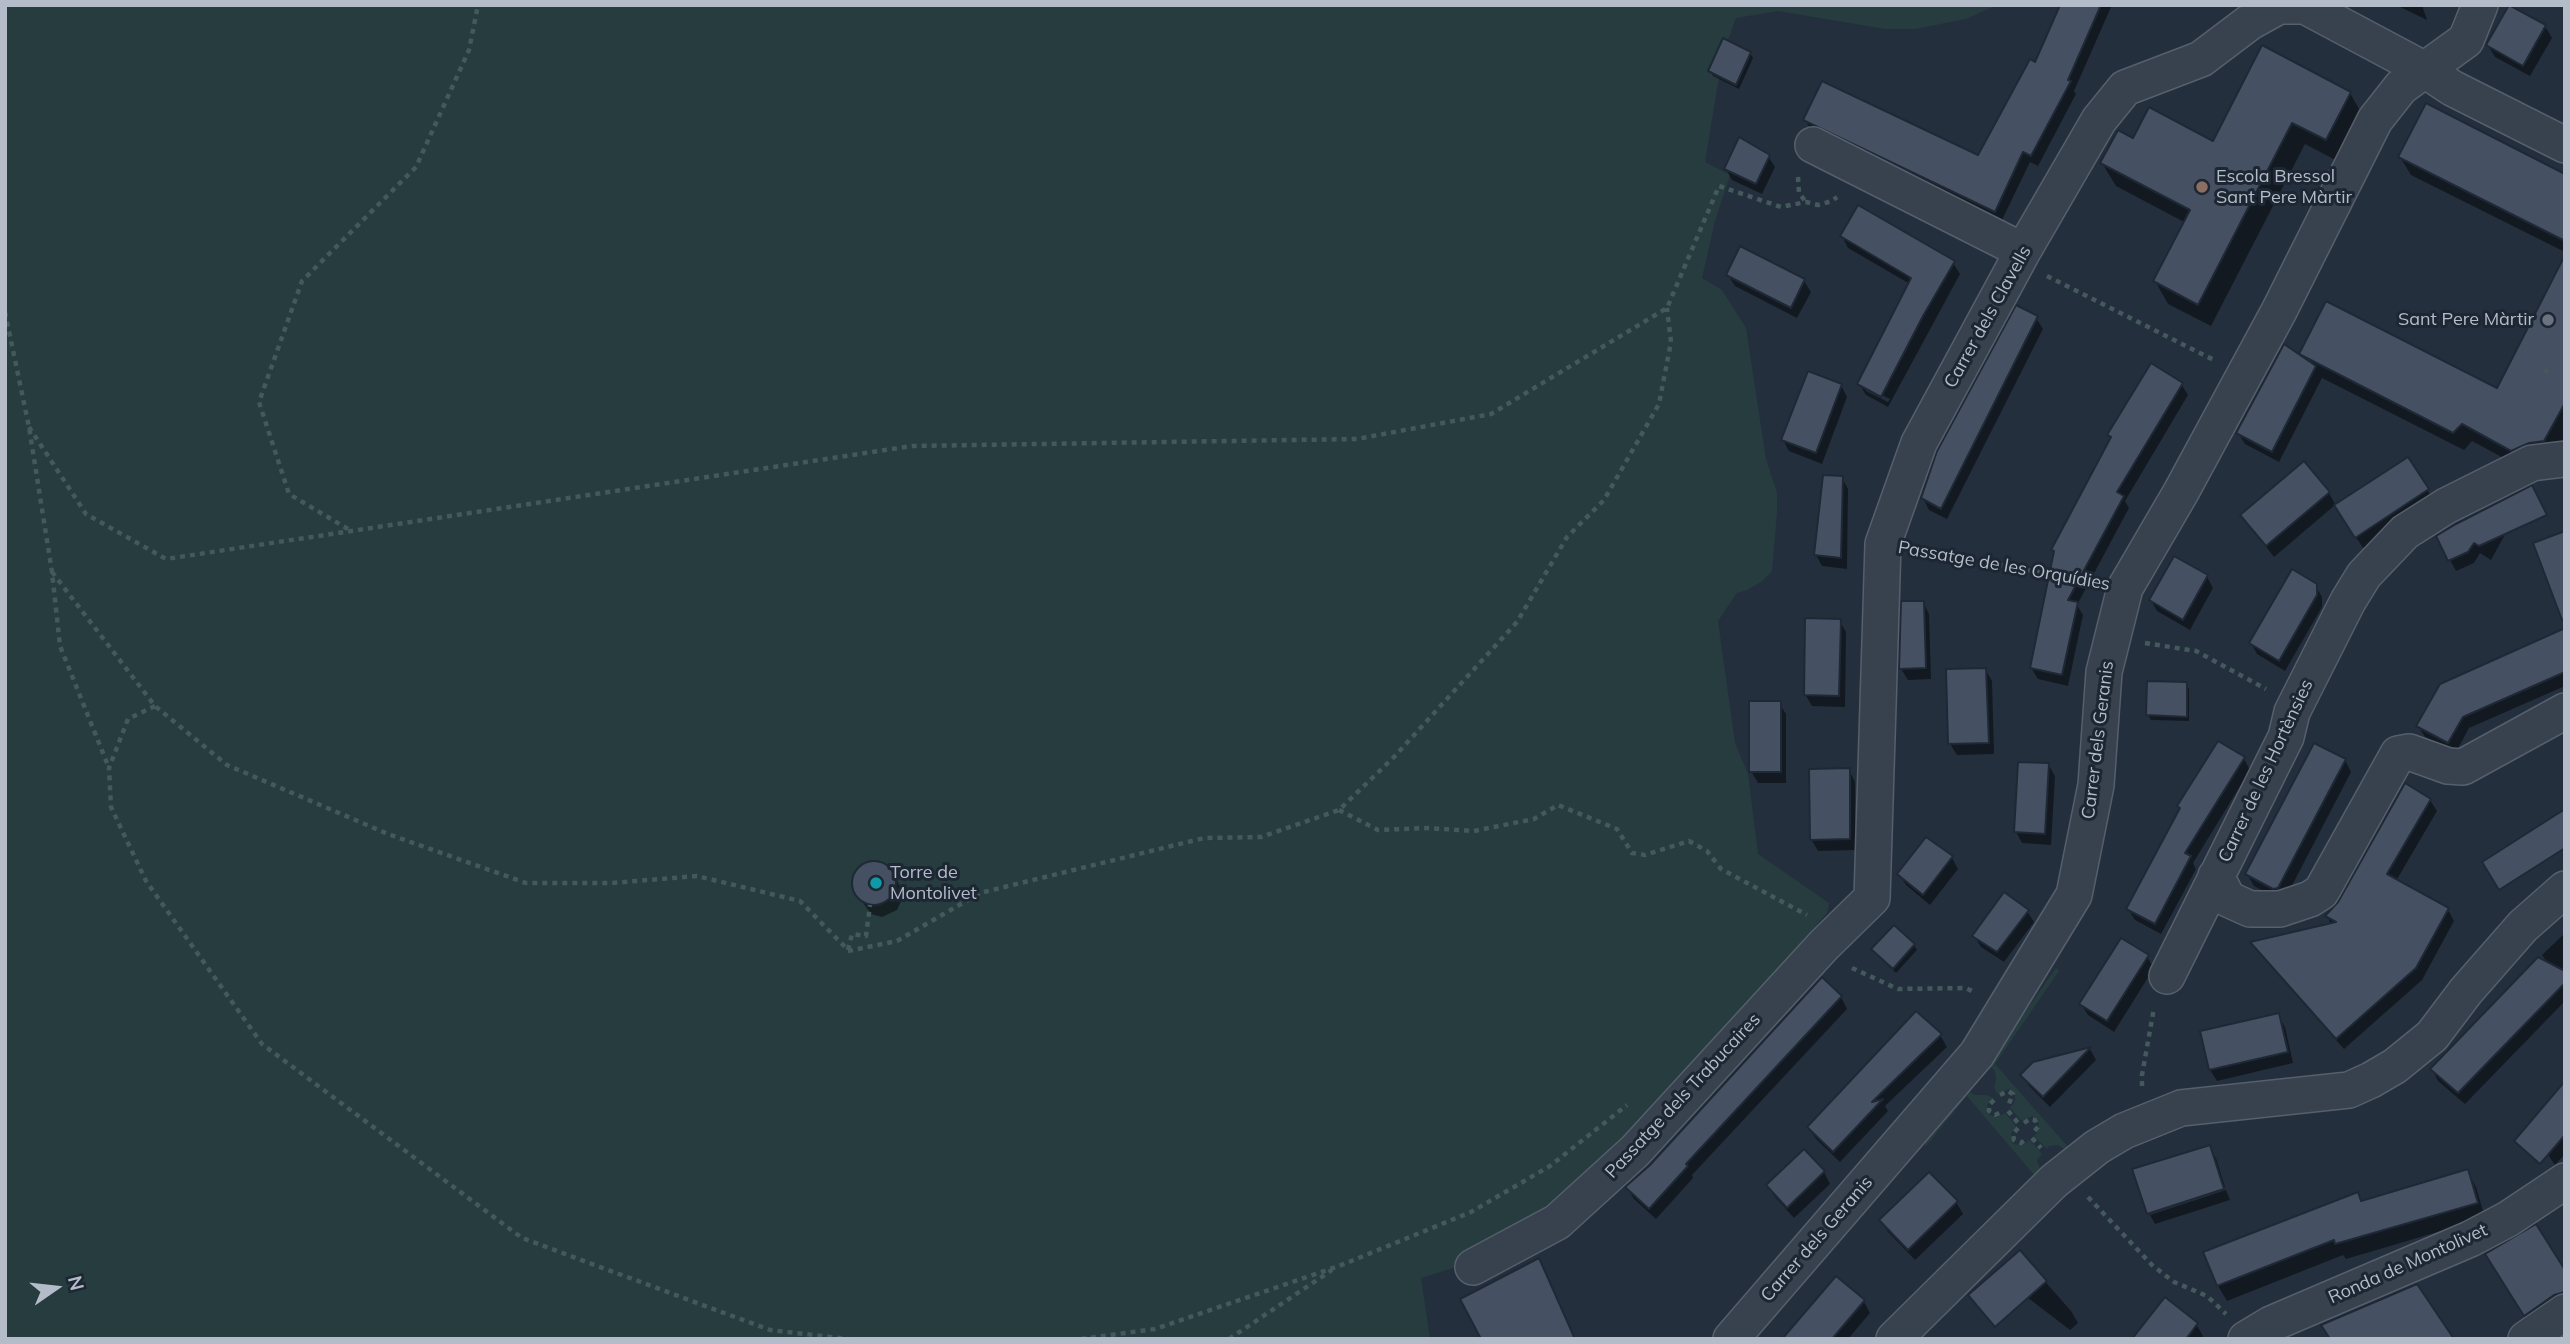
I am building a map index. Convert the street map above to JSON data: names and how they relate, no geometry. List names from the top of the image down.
{
  "streets": {
    "street": [
      "Carrer dels Clavells",
      "Carrer dels Geranis",
      "Carrer de les Hortènsies",
      "Passatge dels Trabucaires",
      "Ronda de Montolivet"
    ],
    "path": ["Passatge de les Orquídies"]
  },
  "crossings": [
    ["Carrer dels Clavells", "Passatge de les Orquídies"],
    ["Carrer dels Clavells", "Carrer dels Geranis"],
    ["Carrer dels Clavells", "Passatge dels Trabucaires"],
    ["Passatge de les Orquídies", "Carrer dels Geranis"]
  ],
  "places": ["Escola Bressol Sant Pere Màrtir", "Sant Pere Màrtir", "Torre de Montolivet"],
  "north": "right"
}
